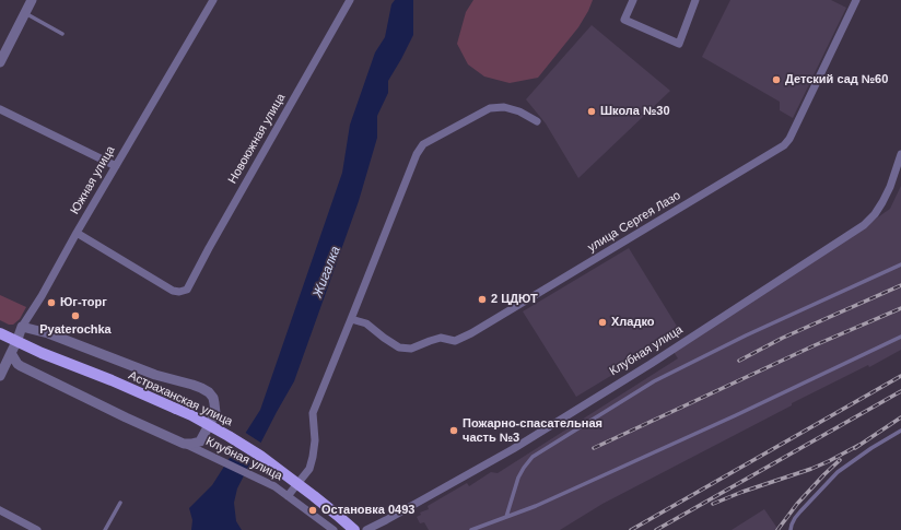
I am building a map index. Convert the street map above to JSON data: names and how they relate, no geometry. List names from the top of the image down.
{
  "streets": {
    "main road": ["Астраханская улица"],
    "street": [
      "Новоюжная улица",
      "Южная улица",
      "улица Сергея Лазо",
      "Клубная улица"
    ]
  },
  "crossings": [
    ["Новоюжная улица", "Южная улица"],
    ["Южная улица", "Астраханская улица"]
  ],
  "water": ["Жигалка"],
  "places": [
    "Детский сад №60",
    "Школа №30",
    "2 ЦДЮТ",
    "Юг-торг",
    "Pyaterochka",
    "Хладко",
    "Пожарно-спасательная часть №3",
    "Остановка 0493"
  ]
}
